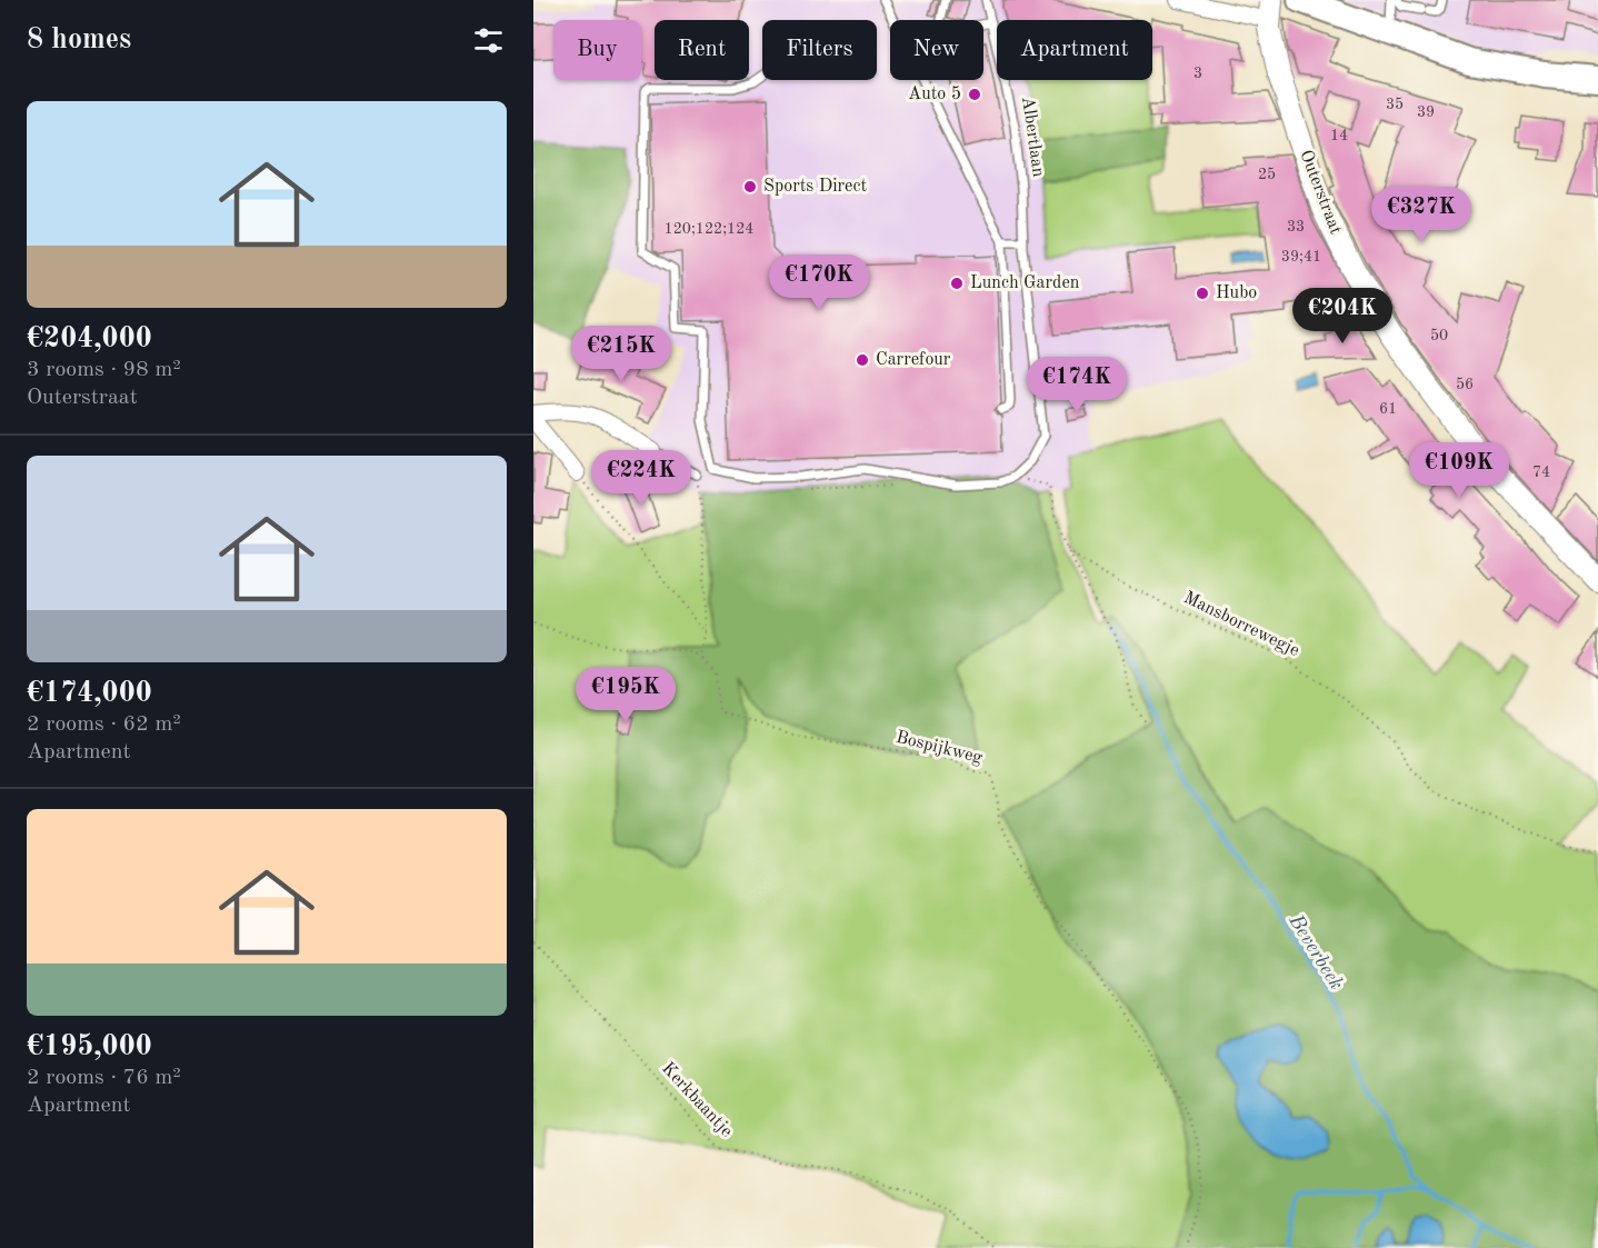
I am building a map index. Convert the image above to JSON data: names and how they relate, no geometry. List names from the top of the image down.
{
  "streets": {
    "street": ["Outerstraat"],
    "lane": ["Albertlaan"],
    "path": ["Mansborrewegje", "Bospijkweg", "Kerkbaantje"]
  },
  "water": ["Beverbeek"],
  "places": [
    "Auto 5",
    "Sports Direct",
    "Lunch Garden",
    "Hubo",
    "Carrefour"
  ],
  "house_numbers": [
    "3",
    "35",
    "39",
    "14",
    "25",
    "33",
    "120;122;124",
    "39;41",
    "50",
    "56",
    "61",
    "74"
  ],
  "page": {
    "heading": "8 homes",
    "chip": [
      "Buy",
      "Rent",
      "Filters",
      "New",
      "Apartment"
    ],
    "list": [
      {
        "name": "€204,000",
        "note": "3 rooms · 98 m² · Outerstraat"
      },
      {
        "name": "€174,000",
        "note": "2 rooms · 62 m² · Apartment"
      },
      {
        "name": "€195,000",
        "note": "2 rooms · 76 m² · Apartment"
      }
    ],
    "price": [
      "€327K",
      "€170K",
      "€204K",
      "€215K",
      "€174K",
      "€109K",
      "€224K",
      "€195K"
    ]
  }
}
